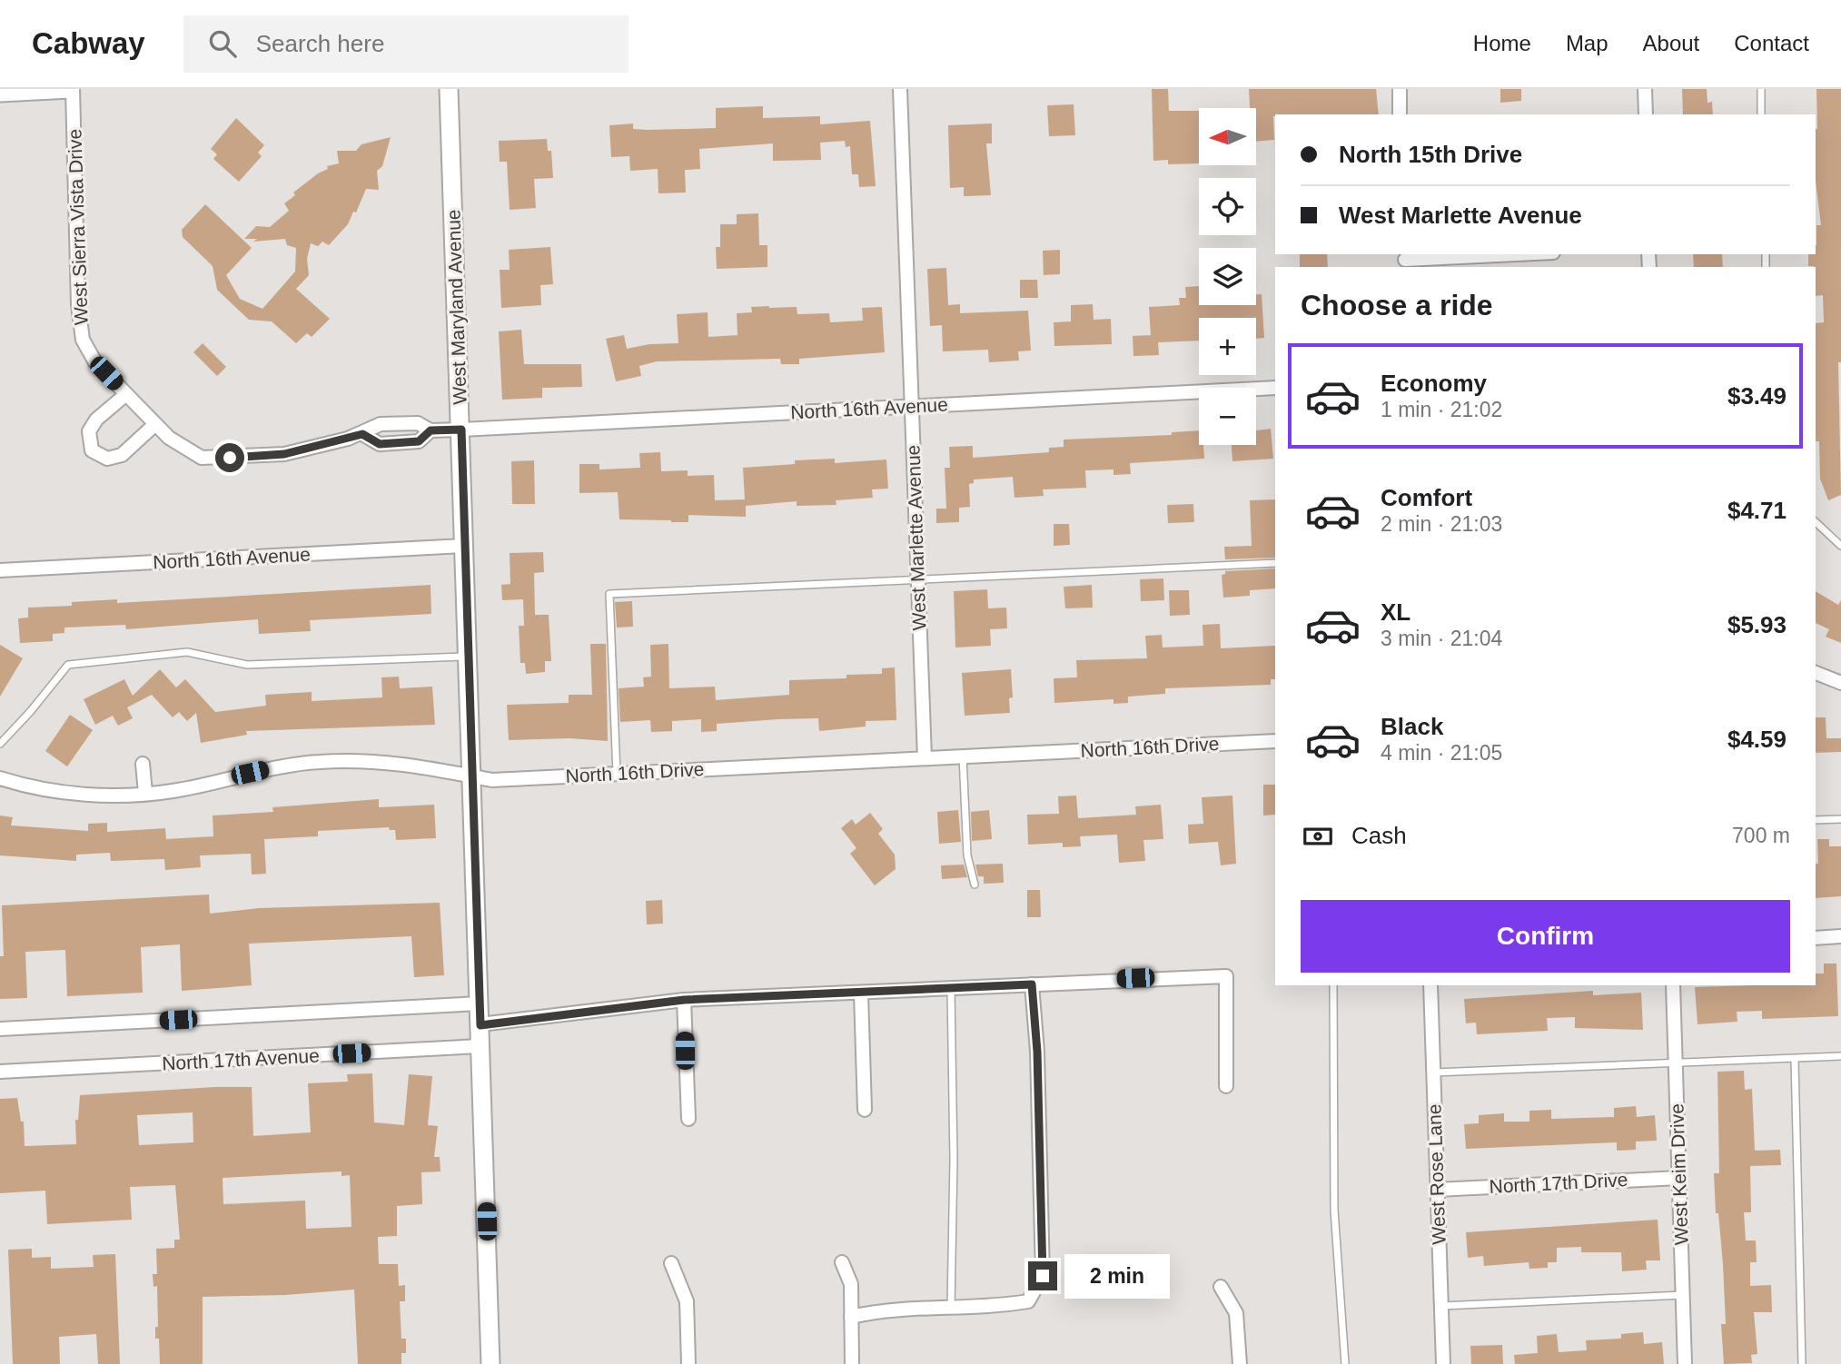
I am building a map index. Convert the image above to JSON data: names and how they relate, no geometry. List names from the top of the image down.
{
  "streets": {
    "street": [
      "West Sierra Vista Drive",
      "West Maryland Avenue",
      "North 16th Avenue",
      "West Marlette Avenue",
      "North 16th Drive",
      "North 17th Avenue",
      "West Rose Lane",
      "West Keim Drive",
      "North 17th Drive"
    ]
  },
  "crossings": [
    ["West Maryland Avenue", "North 16th Avenue"],
    ["West Maryland Avenue", "North 16th Drive"],
    ["West Maryland Avenue", "North 17th Avenue"],
    ["North 16th Avenue", "West Marlette Avenue"],
    ["West Marlette Avenue", "North 16th Drive"],
    ["West Rose Lane", "North 17th Drive"],
    ["West Keim Drive", "North 17th Drive"]
  ],
  "north": "left",
  "page": {
    "header": "Cabway",
    "search": "Search here",
    "nav": [
      "Home",
      "Map",
      "About",
      "Contact"
    ],
    "map_buttons": ["+", "−"],
    "banner": ["North 15th Drive", "West Marlette Avenue"],
    "heading": "Choose a ride",
    "list": [
      {
        "name": "Economy",
        "note": "1 min · 21:02",
        "value": "$3.49"
      },
      {
        "name": "Comfort",
        "note": "2 min · 21:03",
        "value": "$4.71"
      },
      {
        "name": "XL",
        "note": "3 min · 21:04",
        "value": "$5.93"
      },
      {
        "name": "Black",
        "note": "4 min · 21:05",
        "value": "$4.59"
      }
    ],
    "pay": ["Cash", "700 m"],
    "buttons": "Confirm",
    "bubble": "2 min"
  }
}
